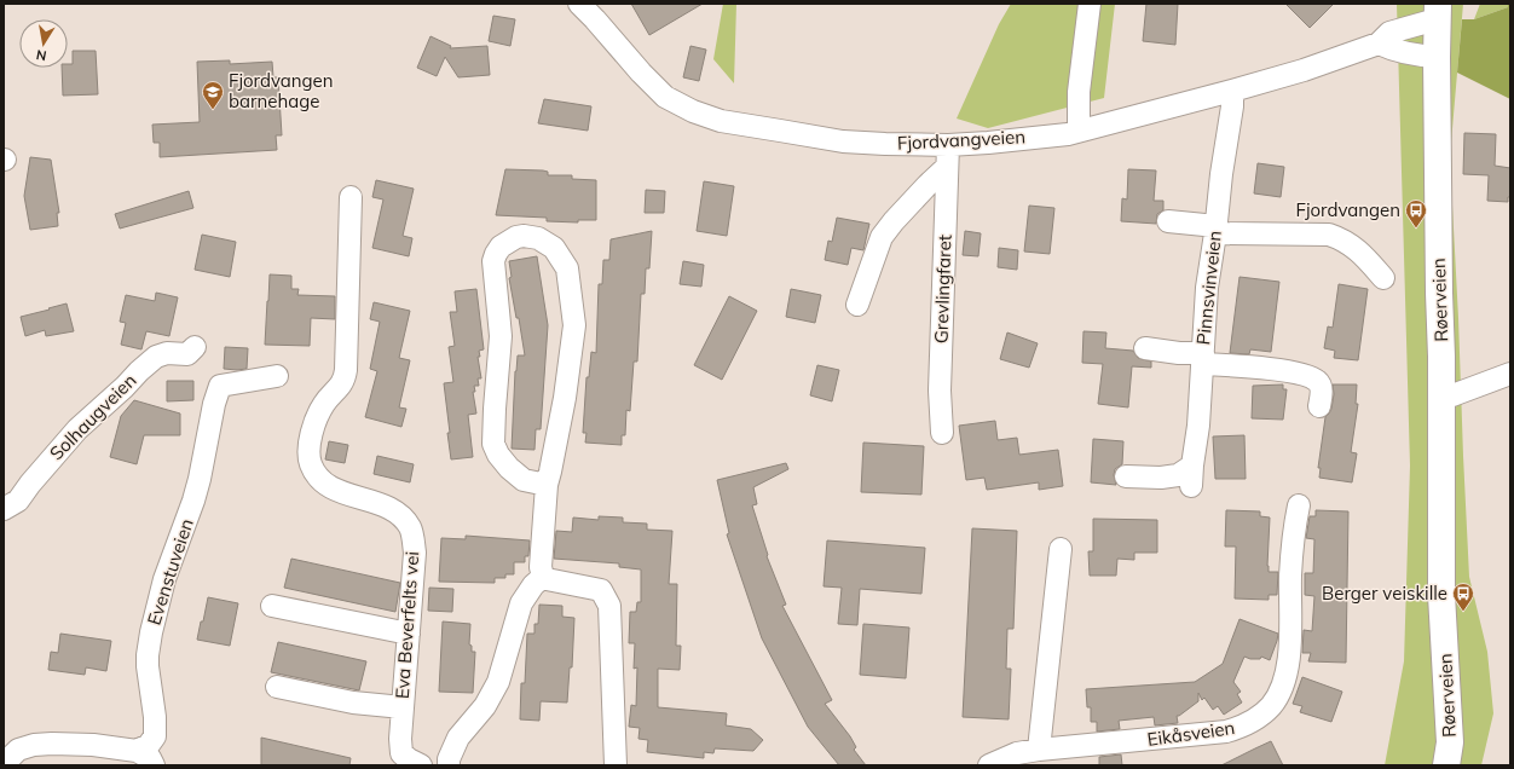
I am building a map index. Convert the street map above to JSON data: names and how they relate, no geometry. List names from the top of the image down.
{
  "streets": {
    "main road": ["Røerveien"],
    "street": [
      "Fjordvangveien",
      "Pinnsvinveien",
      "Grevlingfaret",
      "Solhaugveien",
      "Evenstuveien",
      "Eva Beverfelts vei",
      "Eikåsveien"
    ]
  },
  "crossings": [
    ["Fjordvangveien", "Pinnsvinveien"],
    ["Fjordvangveien", "Grevlingfaret"],
    ["Fjordvangveien", "Røerveien"]
  ],
  "places": {
    "school or university": ["Fjordvangen barnehage"],
    "bus stop": ["Fjordvangen", "Berger veiskille"]
  },
  "north": "bottom"
}
